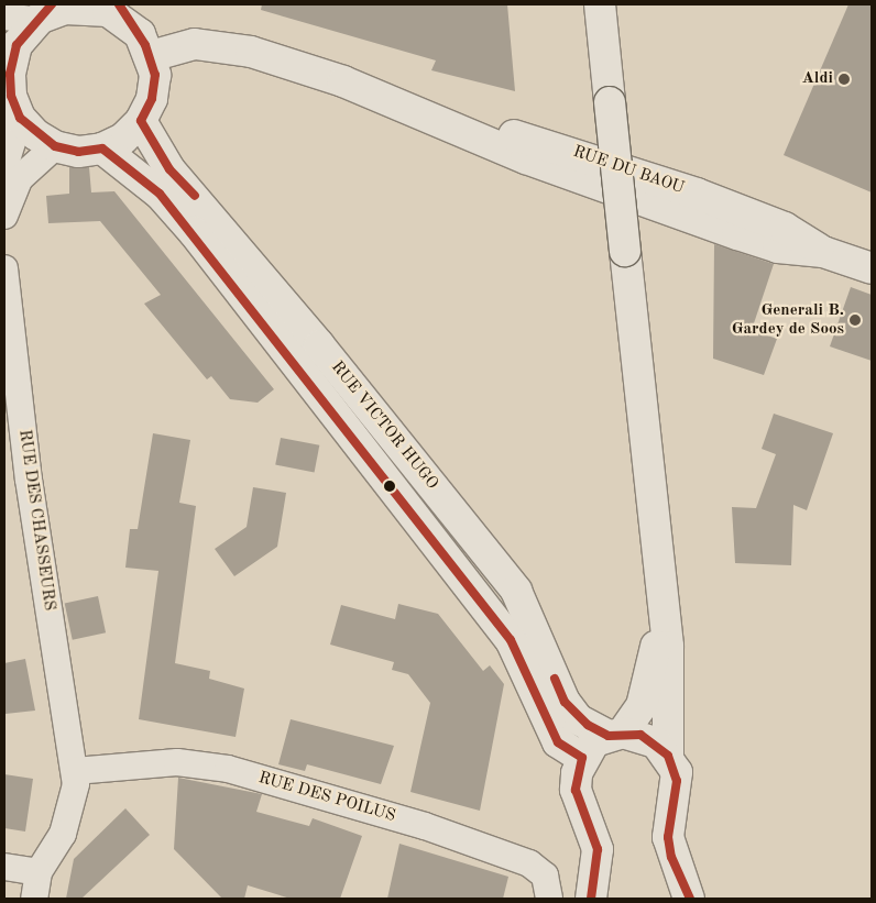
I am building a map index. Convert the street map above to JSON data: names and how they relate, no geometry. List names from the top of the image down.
{
  "streets": {
    "street": [
      "RUE DU BAOU",
      "RUE VICTOR HUGO",
      "RUE DES CHASSEURS",
      "RUE DES POILUS"
    ]
  },
  "crossings": [
    ["RUE DU BAOU", "RUE VICTOR HUGO"],
    ["RUE DES CHASSEURS", "RUE DES POILUS"]
  ],
  "places": ["Aldi", "Generali B. Gardey de Soos"]
}
